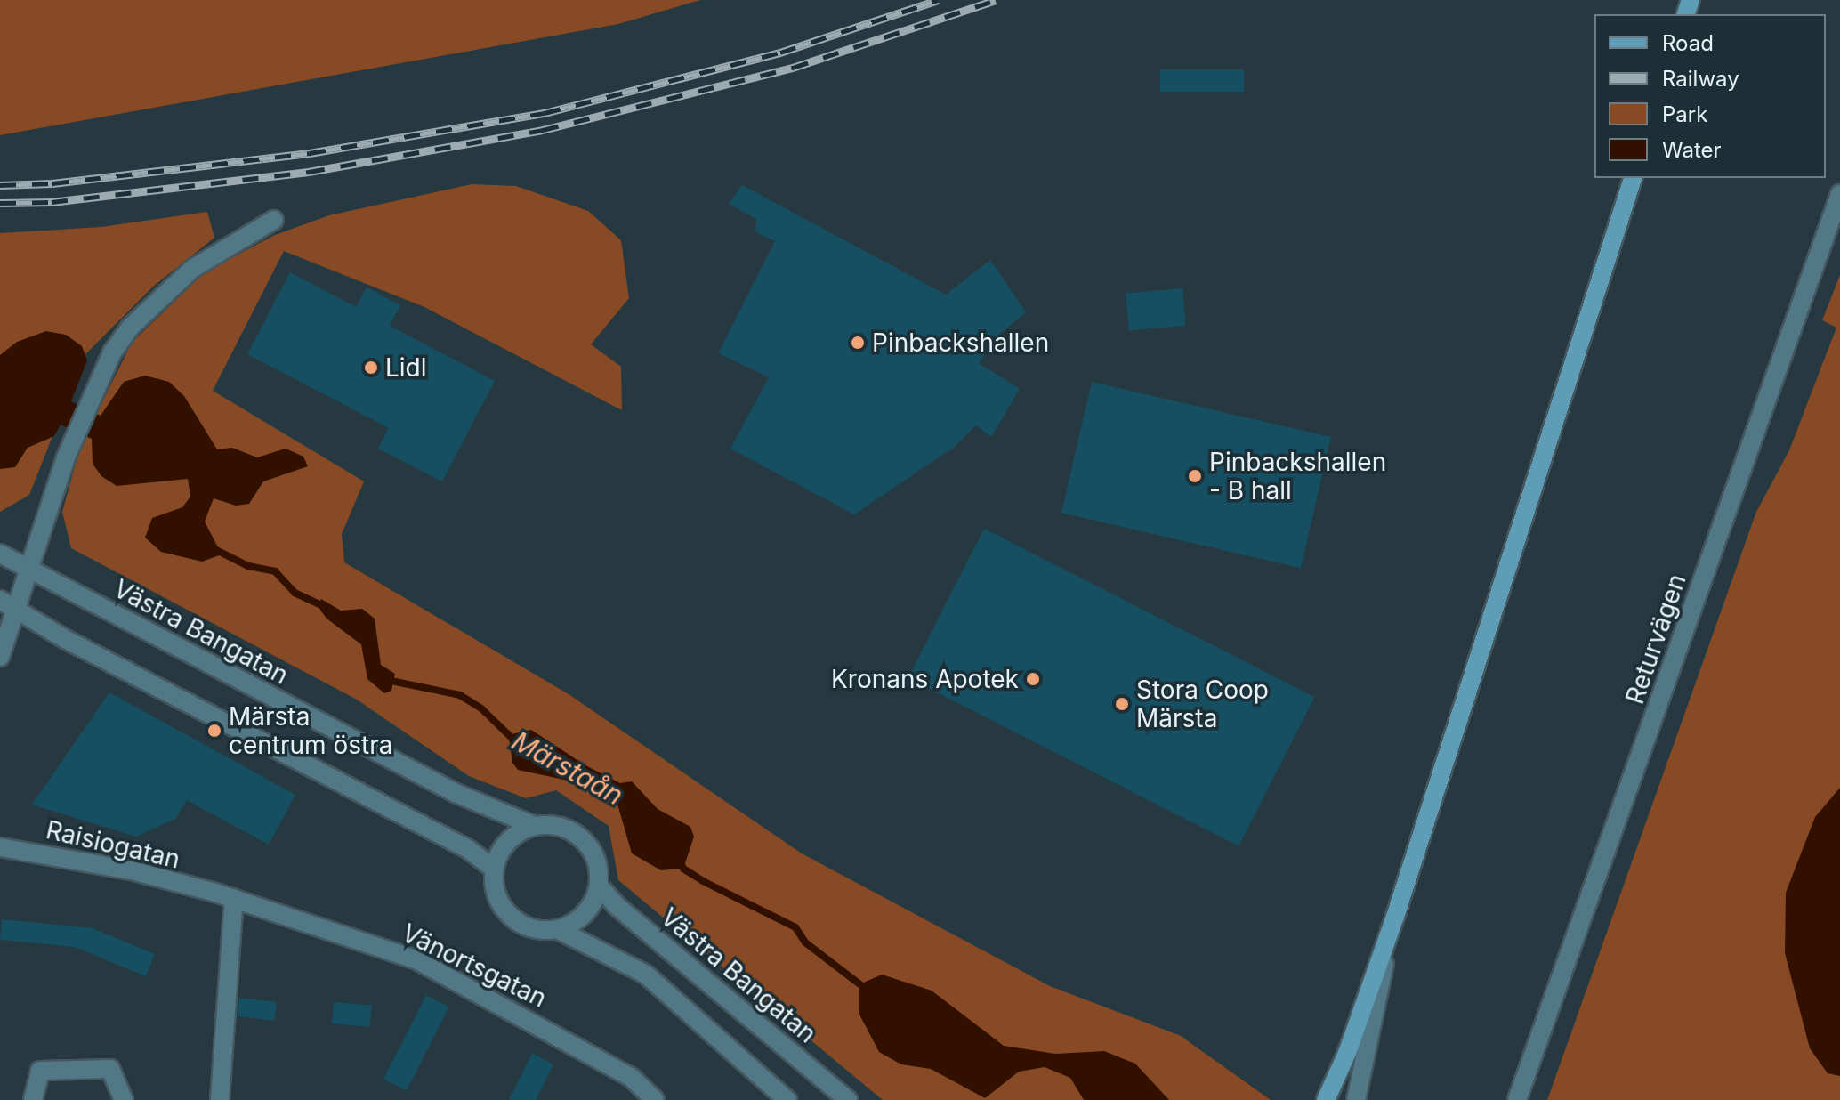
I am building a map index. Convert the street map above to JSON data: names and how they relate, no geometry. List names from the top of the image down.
{
  "streets": {
    "street": [
      "Västra Bangatan",
      "Returvägen",
      "Raisiogatan",
      "Vänortsgatan"
    ]
  },
  "crossings": [
    ["Raisiogatan", "Vänortsgatan"]
  ],
  "water": ["Märstaån"],
  "places": [
    "Pinbackshallen",
    "Lidl",
    "Pinbackshallen - B hall",
    "Kronans Apotek",
    "Stora Coop Märsta",
    "Märsta centrum östra"
  ],
  "legend": [
    "Road",
    "Railway",
    "Park",
    "Water"
  ]
}
